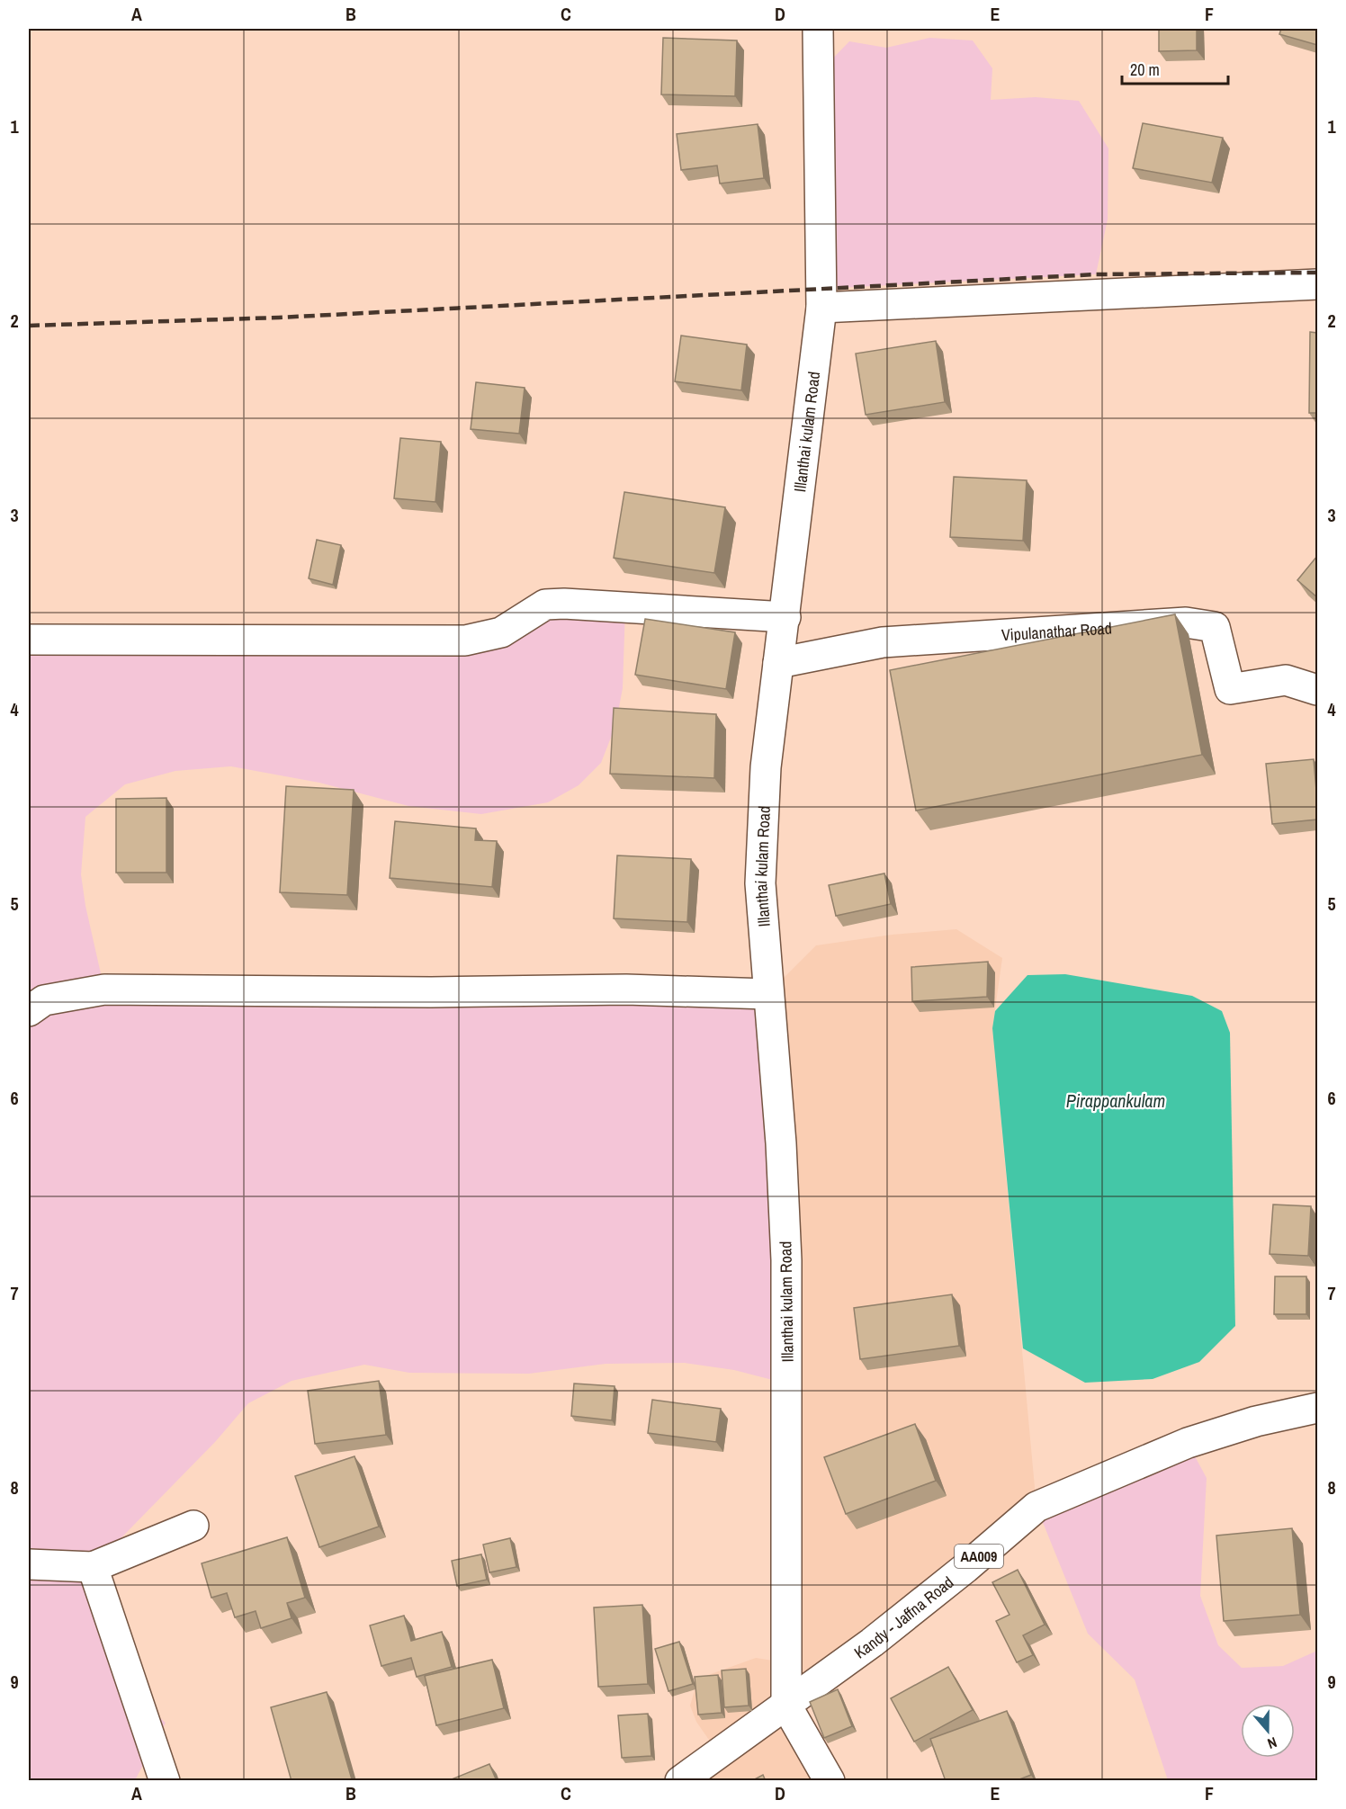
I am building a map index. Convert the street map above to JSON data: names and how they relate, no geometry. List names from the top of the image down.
{
  "streets": {
    "main road": [
      "Illanthai kulam Road",
      "Vipulanathar Road",
      "AA009",
      "Kandy - Jaffna Road"
    ]
  },
  "crossings": [
    ["Illanthai kulam Road", "Vipulanathar Road"],
    ["Illanthai kulam Road", "Kandy - Jaffna Road"]
  ],
  "water": ["Pirappankulam"],
  "scale_bar": "20 m",
  "north": "bottom",
  "grid": {
    "columns": [
      "A",
      "B",
      "C",
      "D",
      "E",
      "F"
    ],
    "rows": [
      "1",
      "2",
      "3",
      "4",
      "5",
      "6",
      "7",
      "8",
      "9"
    ]
  }
}
